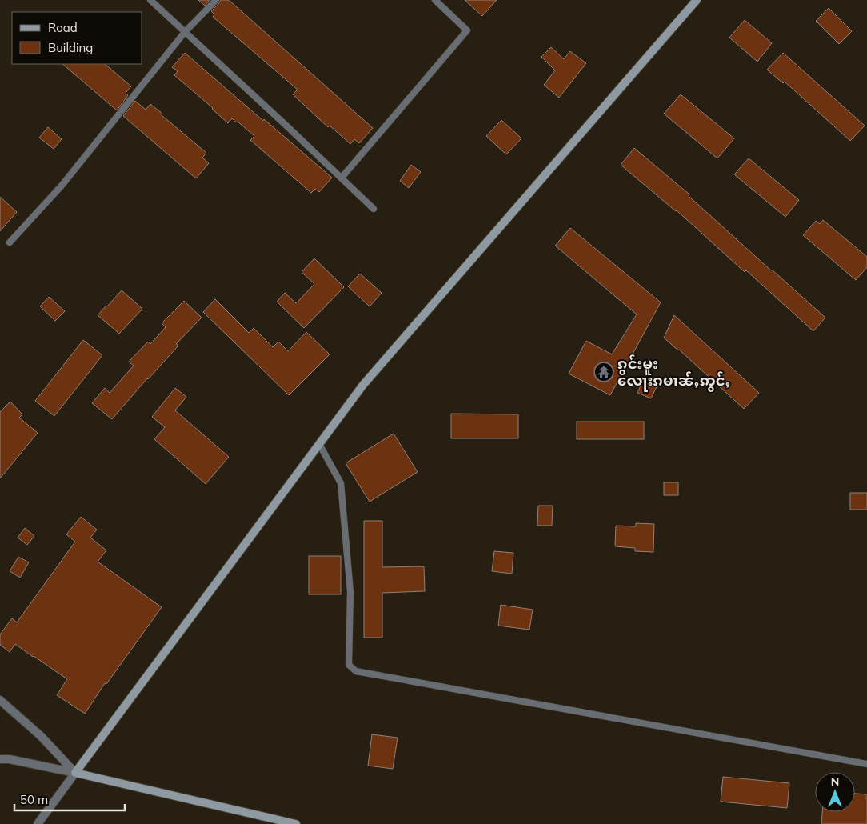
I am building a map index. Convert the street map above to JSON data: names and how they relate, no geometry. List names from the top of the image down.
{
  "places": {
    "temple": ["ၵွင်းမူး လေႃးၵမၢၼ်ႇဢွင်ႇ"]
  },
  "legend": ["Road", "Building"],
  "scale_bar": "50 m",
  "north": "top"
}
